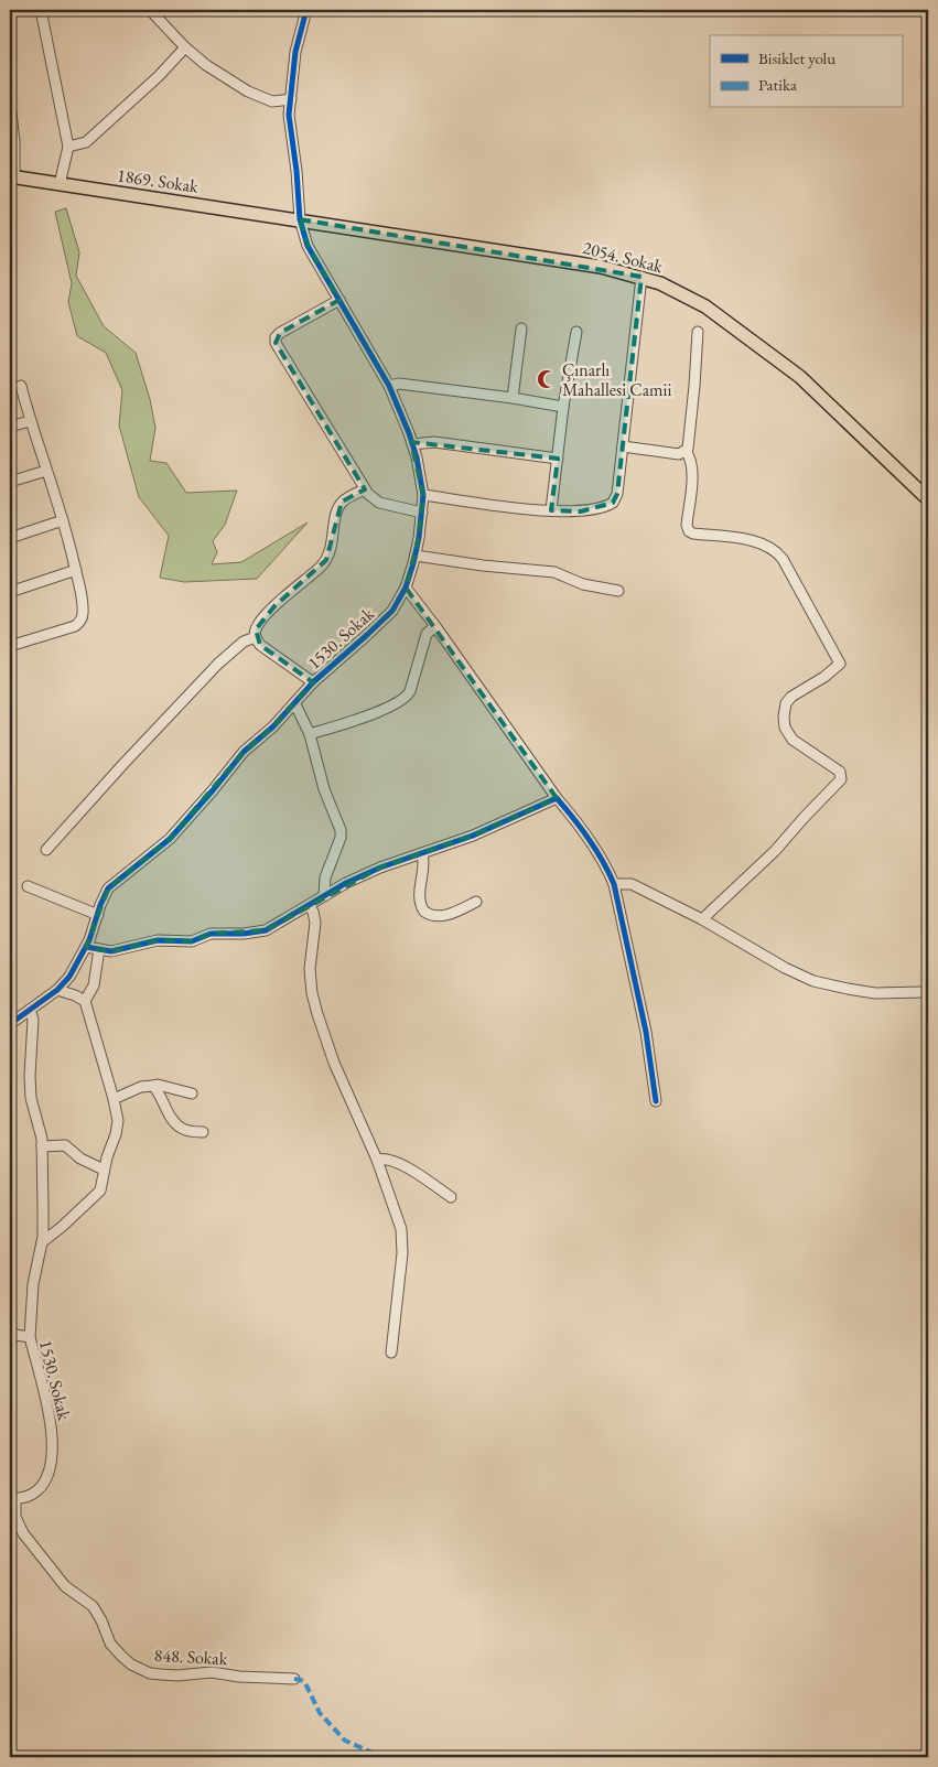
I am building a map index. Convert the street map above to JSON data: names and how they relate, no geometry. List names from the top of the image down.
{
  "streets": {
    "main road": ["1869. Sokak", "2054. Sokak"],
    "street": ["1530. Sokak", "848. Sokak"]
  },
  "crossings": [
    ["1869. Sokak", "2054. Sokak"],
    ["1869. Sokak", "1530. Sokak"],
    ["2054. Sokak", "1530. Sokak"],
    ["1530. Sokak", "848. Sokak"]
  ],
  "places": {
    "mosque": ["Çınarlı Mahallesi Camii"]
  },
  "legend": ["Bisiklet yolu", "Patika"]
}
